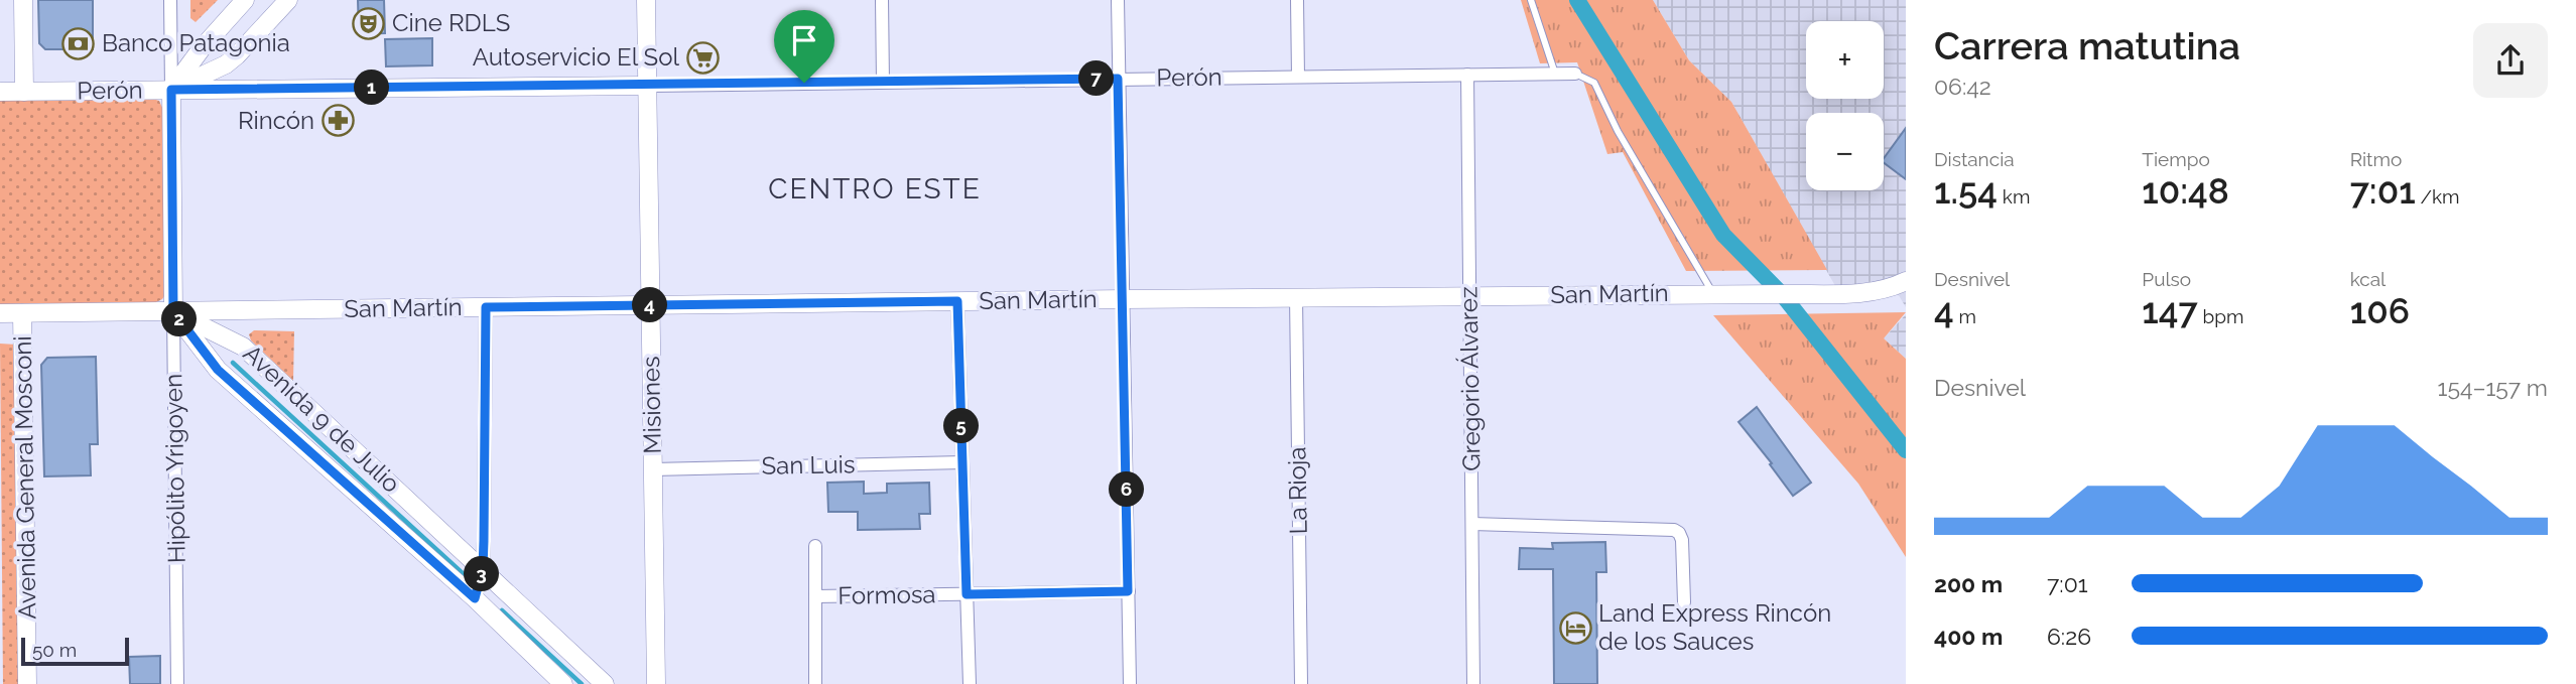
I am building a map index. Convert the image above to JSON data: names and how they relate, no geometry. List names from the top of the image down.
{
  "streets": {
    "street": [
      "Perón",
      "San Martín",
      "Gregorio Álvarez",
      "Misiones",
      "Avenida 9 de Julio",
      "San Luis",
      "Hipólito Yrigoyen",
      "Avenida General Mosconi",
      "La Rioja",
      "Formosa"
    ]
  },
  "crossings": [
    ["Perón", "Gregorio Álvarez"],
    ["Perón", "Misiones"],
    ["Perón", "Hipólito Yrigoyen"],
    ["San Martín", "Gregorio Álvarez"],
    ["San Martín", "Misiones"],
    ["San Martín", "Avenida 9 de Julio"],
    ["San Martín", "Hipólito Yrigoyen"],
    ["San Martín", "Avenida General Mosconi"],
    ["San Martín", "La Rioja"],
    ["Misiones", "San Luis"],
    ["Avenida 9 de Julio", "Hipólito Yrigoyen"]
  ],
  "districts": ["CENTRO ESTE"],
  "places": {
    "theatre": ["Cine RDLS"],
    "bank": ["Banco Patagonia"],
    "supermarket": ["Autoservicio El Sol"],
    "pharmacy": ["Rincón"],
    "hotel": ["Land Express Rincón de los Sauces"]
  },
  "scale_bar": "50 m",
  "page": {
    "heading": ["Carrera matutina", "06:42"],
    "map_buttons": ["+", "−"],
    "pins": [
      "7",
      "1",
      "4",
      "2",
      "5",
      "6",
      "3"
    ],
    "stats": [
      ["Distancia", "1.54 km"],
      ["Tiempo", "10:48"],
      ["Ritmo", "7:01 /km"],
      ["Desnivel", "4 m"],
      ["Pulso", "147 bpm"],
      ["kcal", "106"]
    ],
    "chart": ["Desnivel", "154–157 m"],
    "list": [
      {
        "name": "200 m",
        "note": "7:01"
      },
      {
        "name": "400 m",
        "note": "6:26"
      }
    ],
    "scale": "50 m"
  }
}
